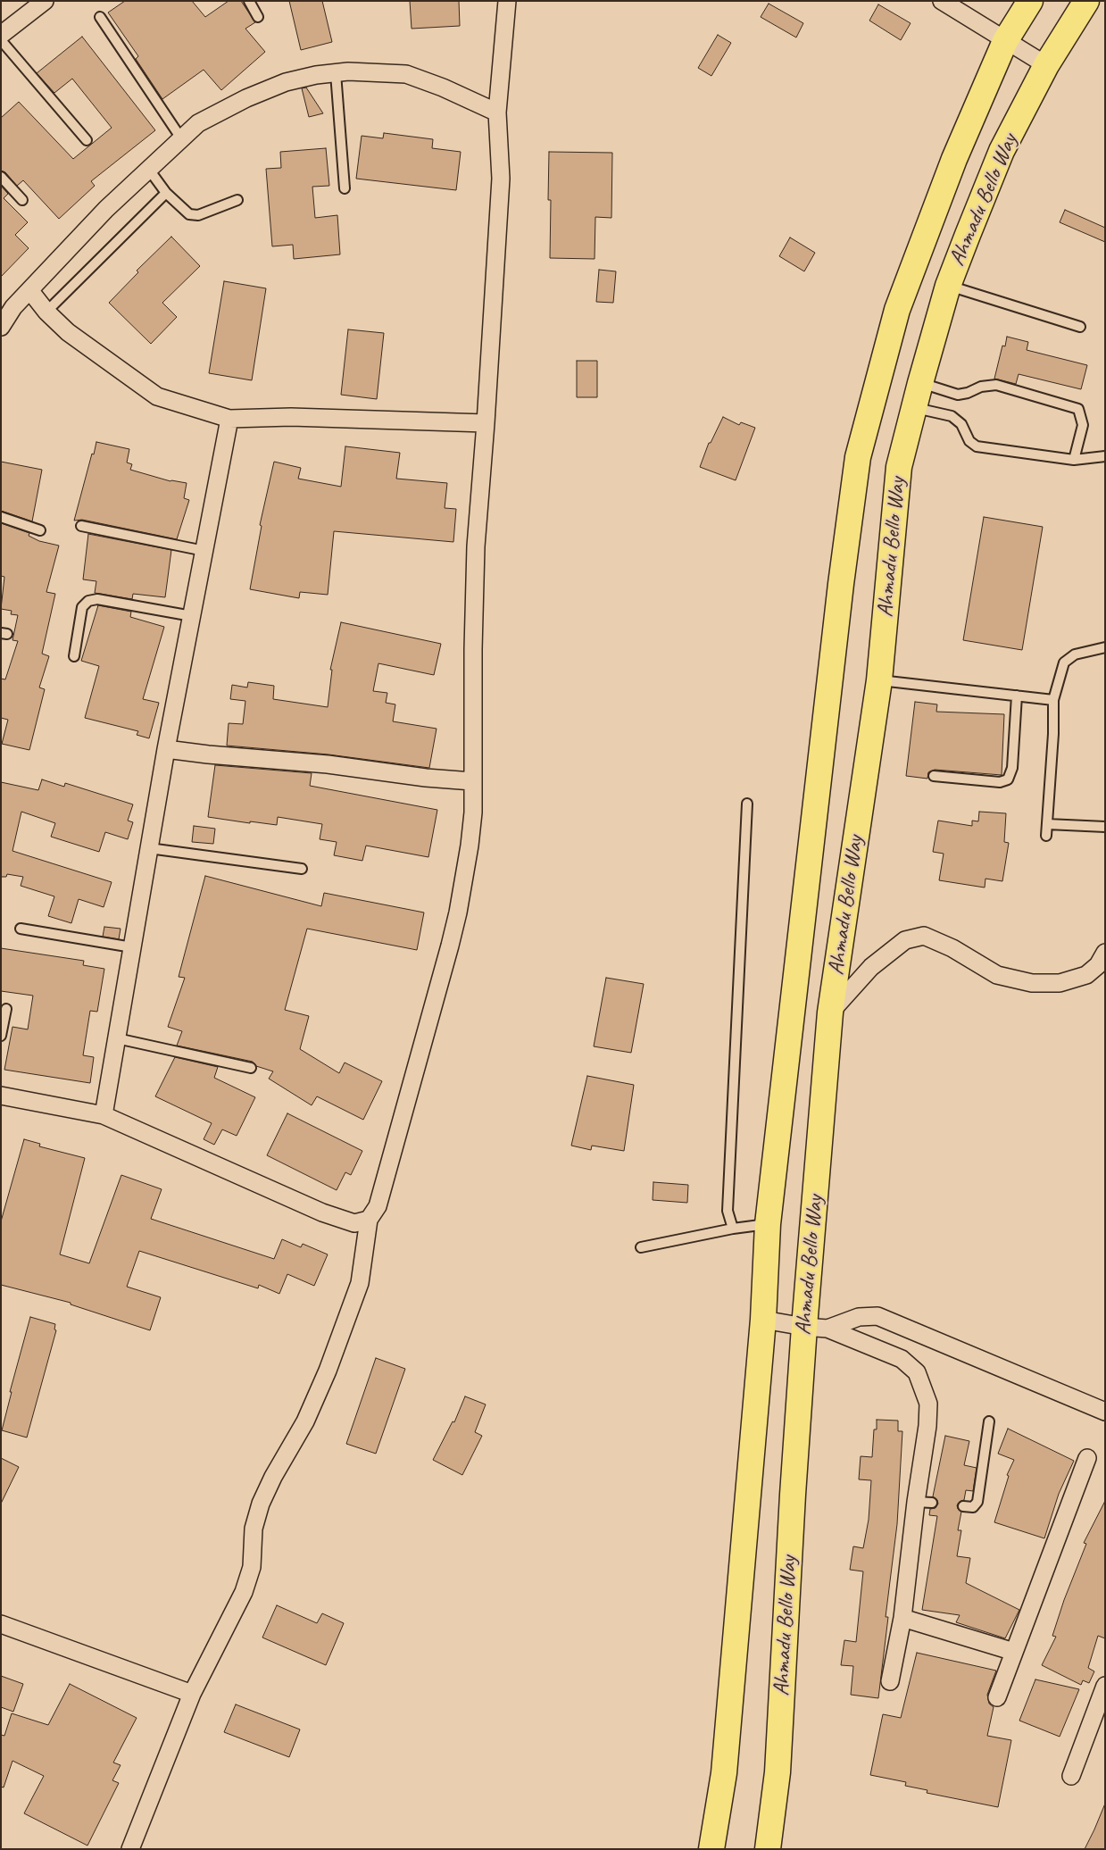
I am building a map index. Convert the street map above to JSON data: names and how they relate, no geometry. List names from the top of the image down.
{
  "streets": {
    "main road": ["Ahmadu Bello Way"]
  }
}
